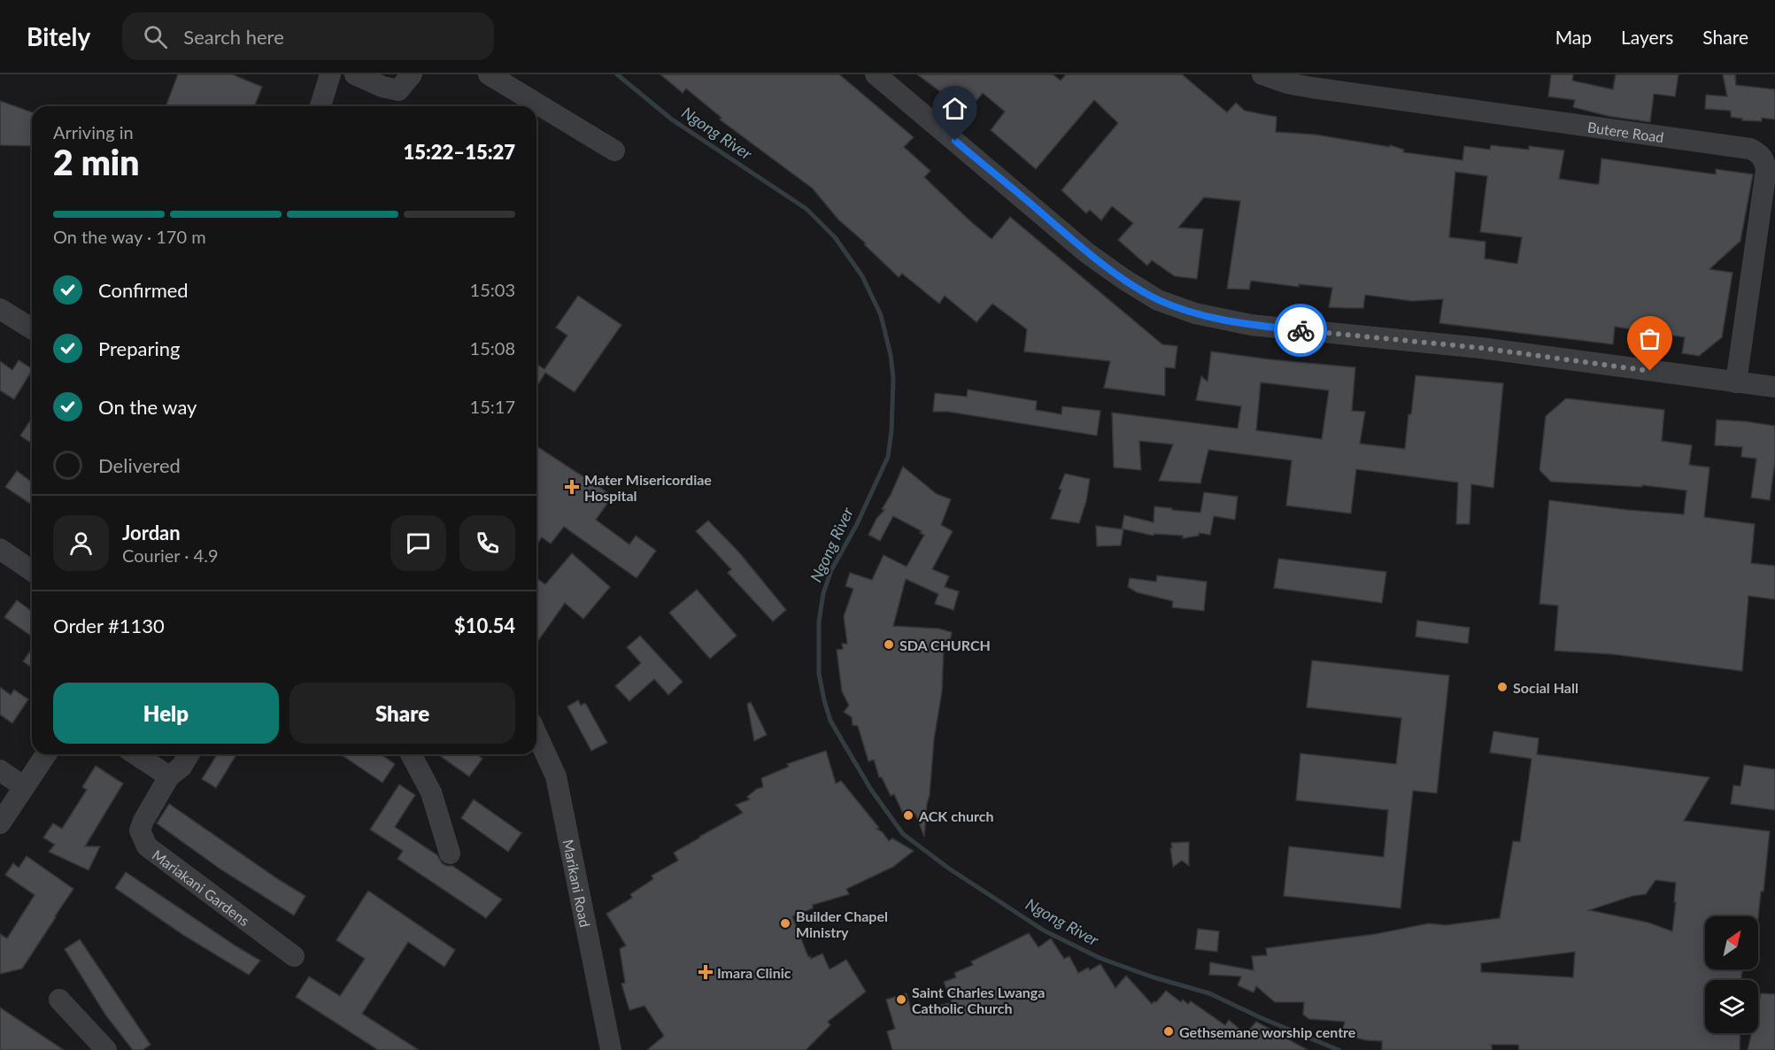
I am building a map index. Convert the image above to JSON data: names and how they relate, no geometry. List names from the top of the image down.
{
  "streets": {
    "street": ["Butere Road", "Marikani Road", "Mariakani Gardens"]
  },
  "water": ["Ngong River"],
  "places": {
    "health": ["Mater Misericordiae Hospital", "Imara Clinic"],
    "other": [
      "SDA CHURCH",
      "Social Hall",
      "ACK church",
      "Builder Chapel Ministry",
      "Saint Charles Lwanga Catholic Church",
      "Gethsemane worship centre"
    ]
  },
  "north": "top right",
  "page": {
    "header": "Bitely",
    "search": "Search here",
    "nav": ["Map", "Layers", "Share"],
    "heading": ["2 min", "Arriving in", "15:22–15:27"],
    "panel": [
      "Jordan",
      "Courier · 4.9",
      "Order #1130",
      "$10.54"
    ],
    "bar": "On the way · 170 m",
    "list": [
      ["Confirmed", "15:03"],
      ["Preparing", "15:08"],
      ["On the way", "15:17"],
      "Delivered"
    ],
    "buttons": ["Help", "Share"]
  }
}
